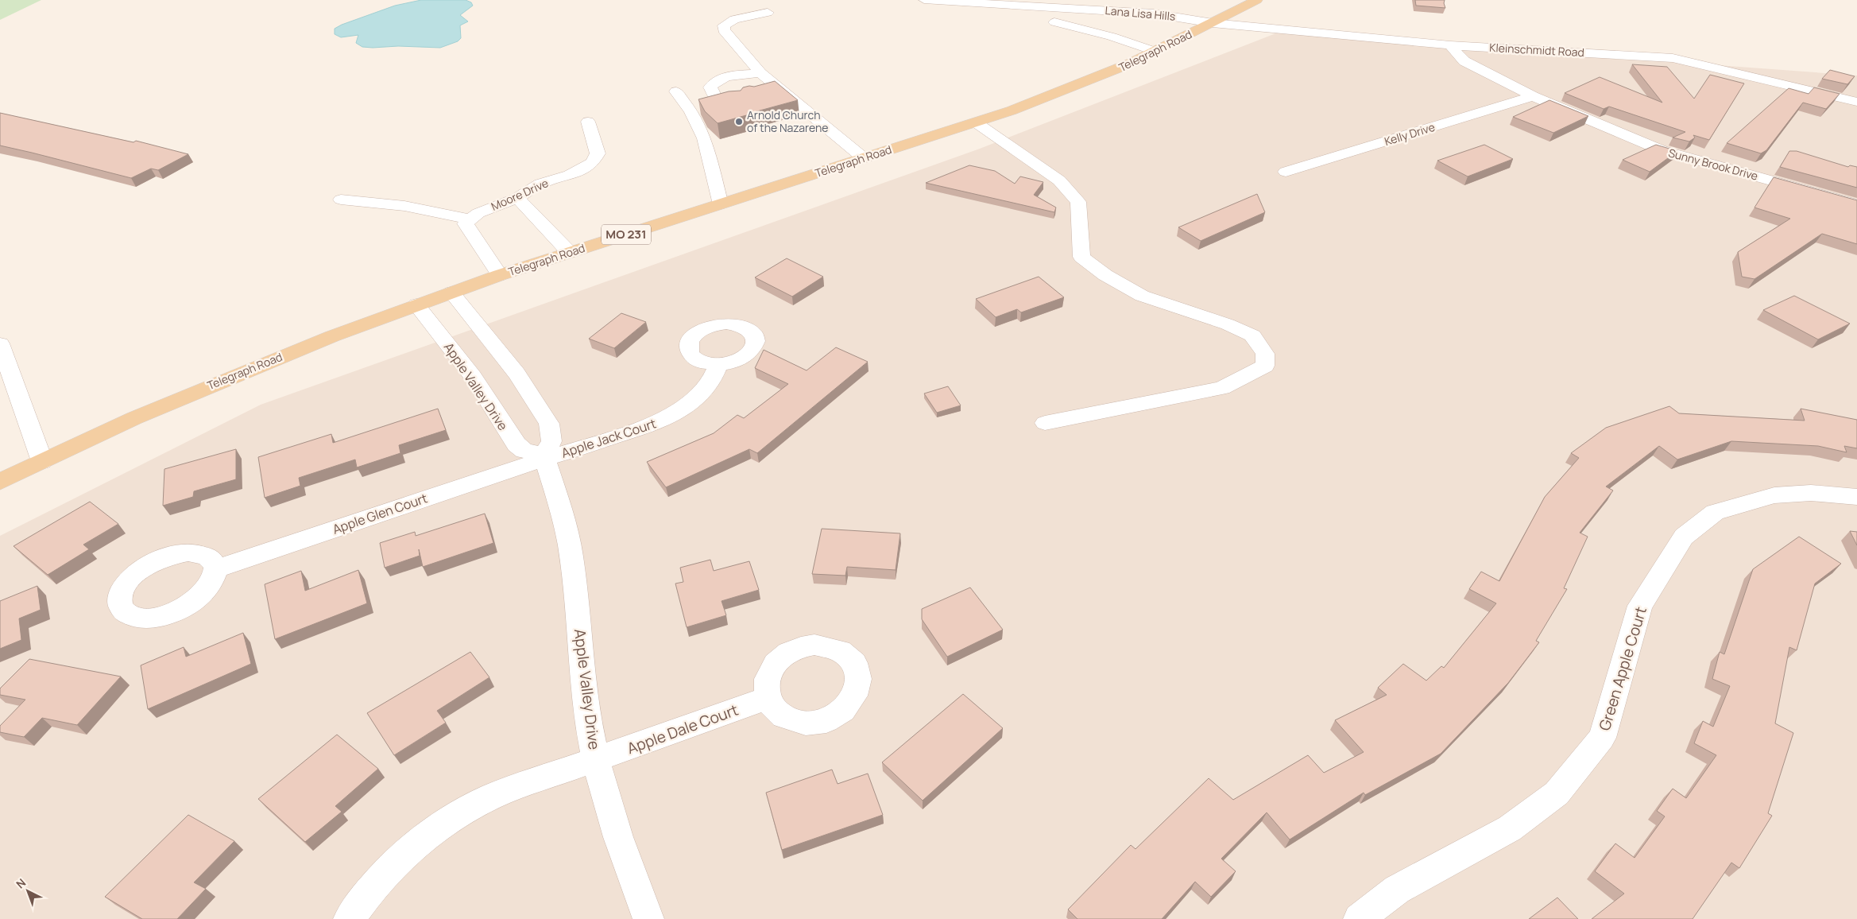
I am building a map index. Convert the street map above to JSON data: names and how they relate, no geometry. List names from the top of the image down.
{
  "streets": {
    "main road": ["Telegraph Road", "MO 231"],
    "street": [
      "Lana Lisa Hills",
      "Kleinschmidt Road",
      "Kelly Drive",
      "Sunny Brook Drive",
      "Moore Drive",
      "Apple Valley Drive",
      "Apple Jack Court",
      "Apple Glen Court",
      "Green Apple Court",
      "Apple Dale Court"
    ]
  },
  "crossings": [
    ["Lana Lisa Hills", "Kleinschmidt Road"],
    ["Lana Lisa Hills", "Telegraph Road"],
    ["Kleinschmidt Road", "Telegraph Road"],
    ["Kleinschmidt Road", "Sunny Brook Drive"],
    ["Telegraph Road", "Apple Valley Drive"],
    ["Kelly Drive", "Sunny Brook Drive"],
    ["Apple Valley Drive", "Apple Jack Court"],
    ["Apple Valley Drive", "Apple Glen Court"],
    ["Apple Valley Drive", "Apple Dale Court"],
    ["Apple Jack Court", "Apple Glen Court"]
  ],
  "places": ["Arnold Church of the Nazarene"],
  "north": "top left"
}
